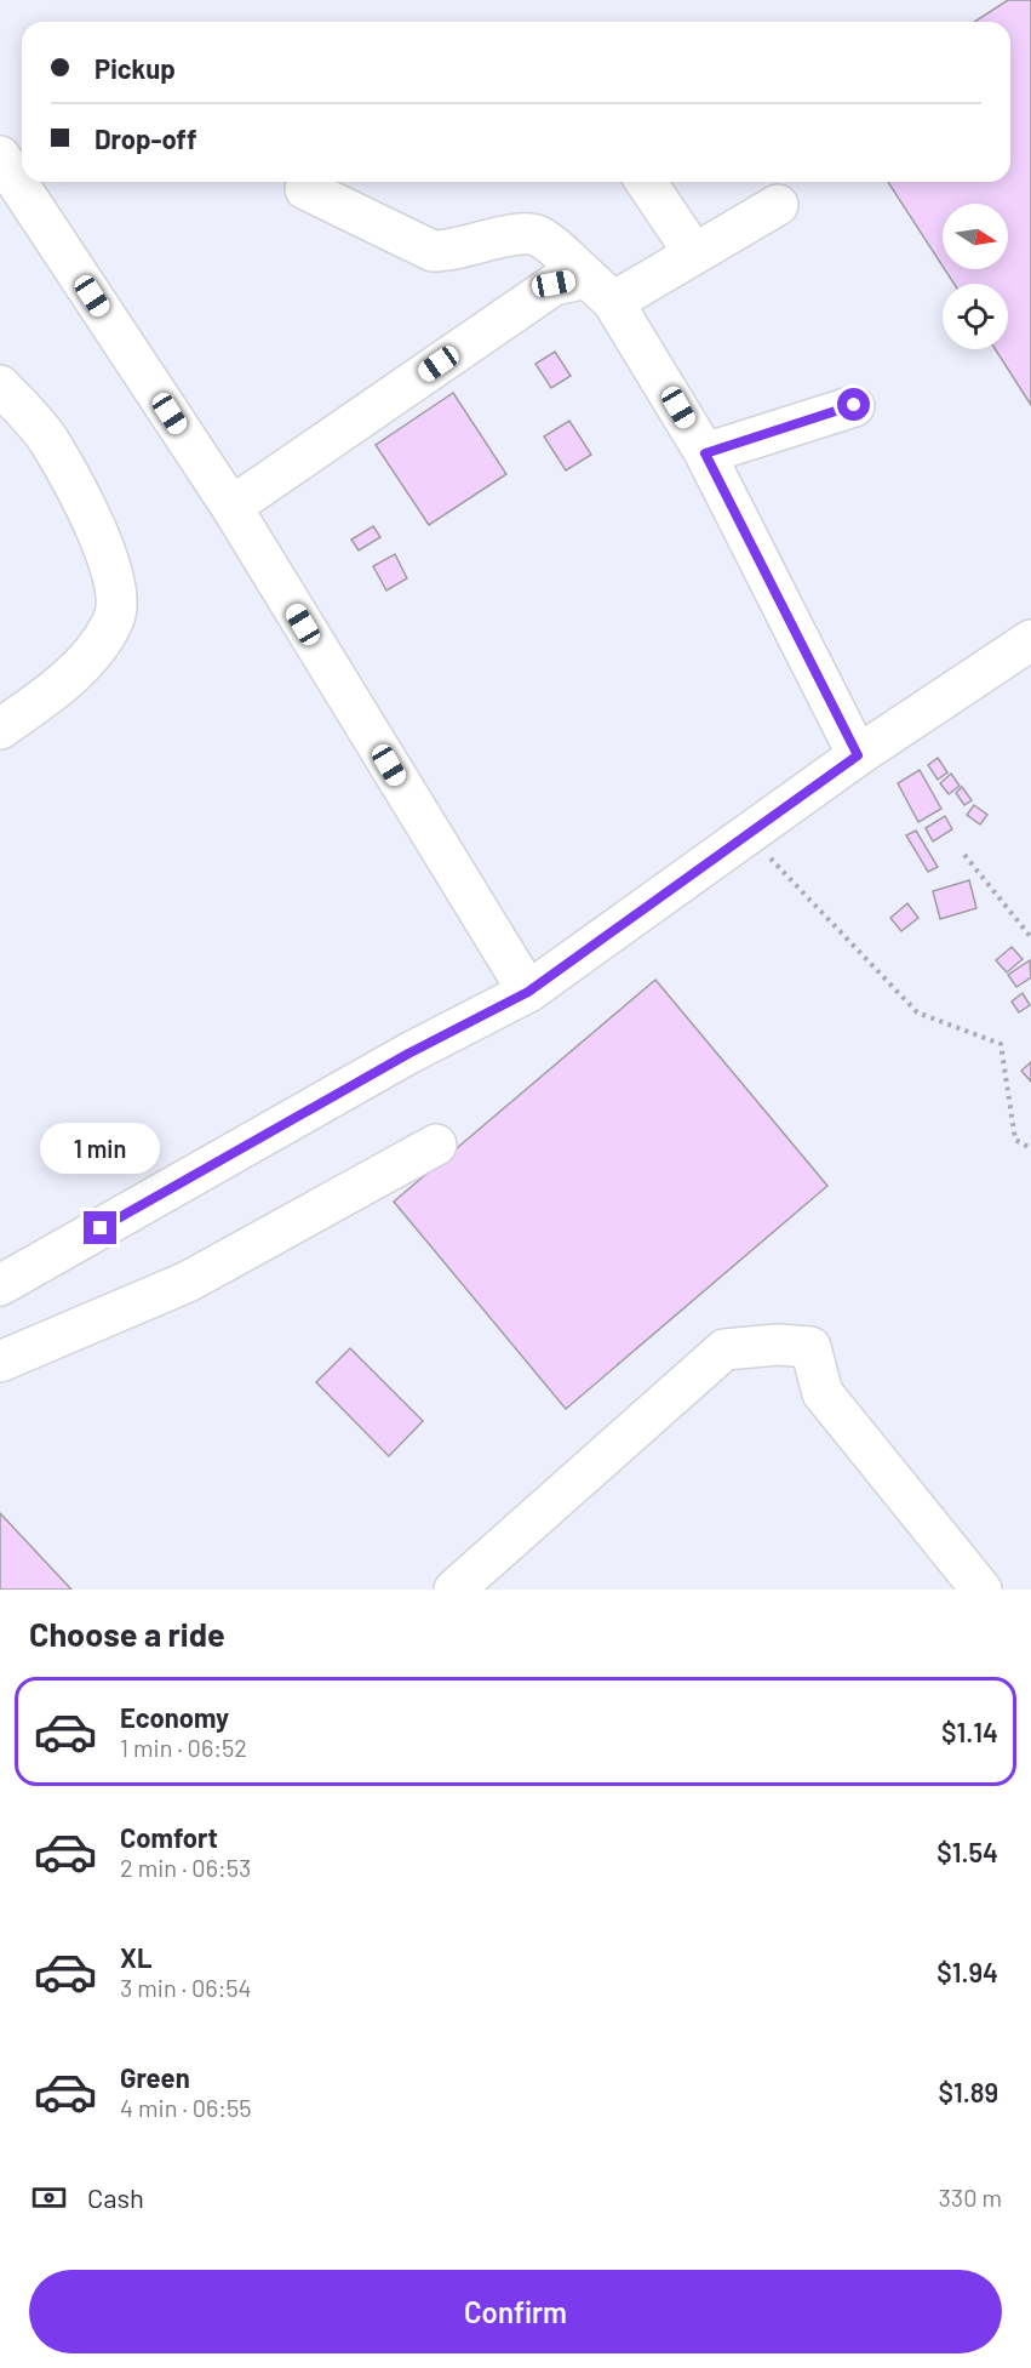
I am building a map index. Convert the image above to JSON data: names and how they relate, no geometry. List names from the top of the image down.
{
  "north": "right",
  "page": {
    "banner": ["Pickup", "Drop-off"],
    "bubble": "1 min",
    "heading": "Choose a ride",
    "list": [
      {
        "name": "Economy",
        "note": "1 min · 06:52",
        "value": "$1.14"
      },
      {
        "name": "Comfort",
        "note": "2 min · 06:53",
        "value": "$1.54"
      },
      {
        "name": "XL",
        "note": "3 min · 06:54",
        "value": "$1.94"
      },
      {
        "name": "Green",
        "note": "4 min · 06:55",
        "value": "$1.89"
      }
    ],
    "pay": ["Cash", "330 m"],
    "buttons": "Confirm"
  }
}
